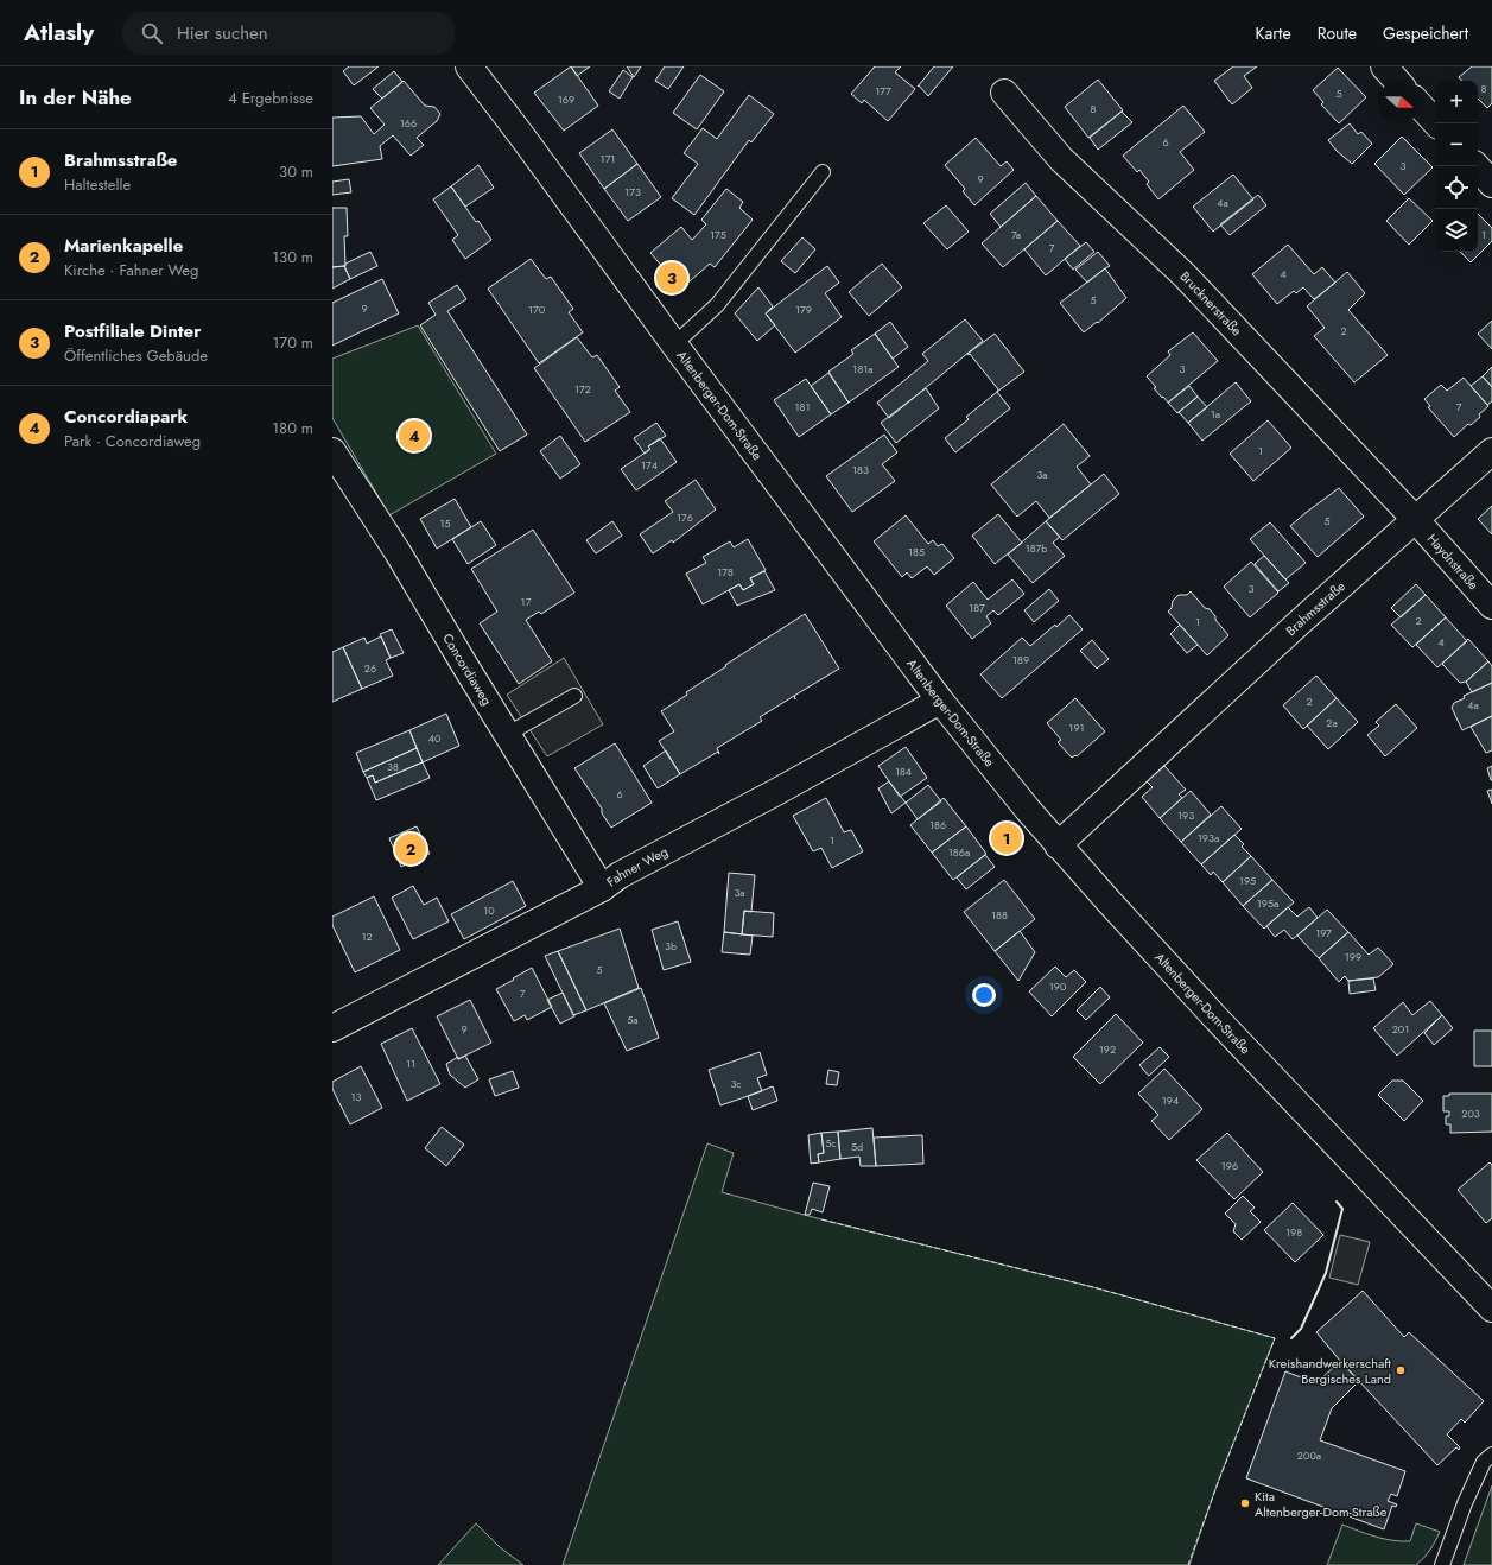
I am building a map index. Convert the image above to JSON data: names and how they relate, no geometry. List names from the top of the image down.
{
  "streets": {
    "street": [
      "Brucknerstraße",
      "Altenberger-Dom-Straße",
      "Haydnstraße",
      "Brahmsstraße",
      "Concordiaweg",
      "Fahner Weg"
    ]
  },
  "crossings": [
    ["Brucknerstraße", "Haydnstraße"],
    ["Brucknerstraße", "Brahmsstraße"],
    ["Altenberger-Dom-Straße", "Brahmsstraße"],
    ["Altenberger-Dom-Straße", "Fahner Weg"],
    ["Haydnstraße", "Brahmsstraße"],
    ["Concordiaweg", "Fahner Weg"]
  ],
  "places": ["Kreishandwerkerschaft Bergisches Land", "Kita Altenberger-Dom-Straße"],
  "house_numbers": [
    "8",
    "177",
    "5",
    "169",
    "8",
    "166",
    "6",
    "171",
    "3",
    "9",
    "173",
    "4a",
    "175",
    "7a",
    "1",
    "7",
    "4",
    "5",
    "9",
    "170",
    "179",
    "2",
    "181a",
    "3",
    "172",
    "181",
    "7",
    "1a",
    "1",
    "174",
    "183",
    "3a",
    "176",
    "5",
    "15",
    "187b",
    "185",
    "178",
    "3",
    "17",
    "187",
    "2",
    "1",
    "4",
    "189",
    "26",
    "2",
    "4a",
    "2a",
    "191",
    "40",
    "38",
    "184",
    "6",
    "193",
    "186",
    "193a",
    "1",
    "186a",
    "195",
    "3a",
    "195a",
    "10",
    "188",
    "197",
    "12",
    "3b",
    "199",
    "5",
    "190",
    "7",
    "5a",
    "9",
    "201",
    "192",
    "11",
    "3c",
    "13",
    "194",
    "203",
    "5c",
    "5d",
    "196",
    "198",
    "200a"
  ],
  "north": "right",
  "page": {
    "header": "Atlasly",
    "search": "Hier suchen",
    "nav": ["Karte", "Route", "Gespeichert"],
    "heading": ["In der Nähe", "4 Ergebnisse"],
    "map_buttons": ["+", "−"],
    "list": [
      {
        "mark": "1",
        "name": "Brahmsstraße",
        "note": "Haltestelle",
        "value": "30 m"
      },
      {
        "mark": "2",
        "name": "Marienkapelle",
        "note": "Kirche · Fahner Weg",
        "value": "130 m"
      },
      {
        "mark": "3",
        "name": "Postfiliale Dinter",
        "note": "Öffentliches Gebäude",
        "value": "170 m"
      },
      {
        "mark": "4",
        "name": "Concordiapark",
        "note": "Park · Concordiaweg",
        "value": "180 m"
      }
    ],
    "pins": [
      "3",
      "4",
      "1",
      "2"
    ]
  }
}
